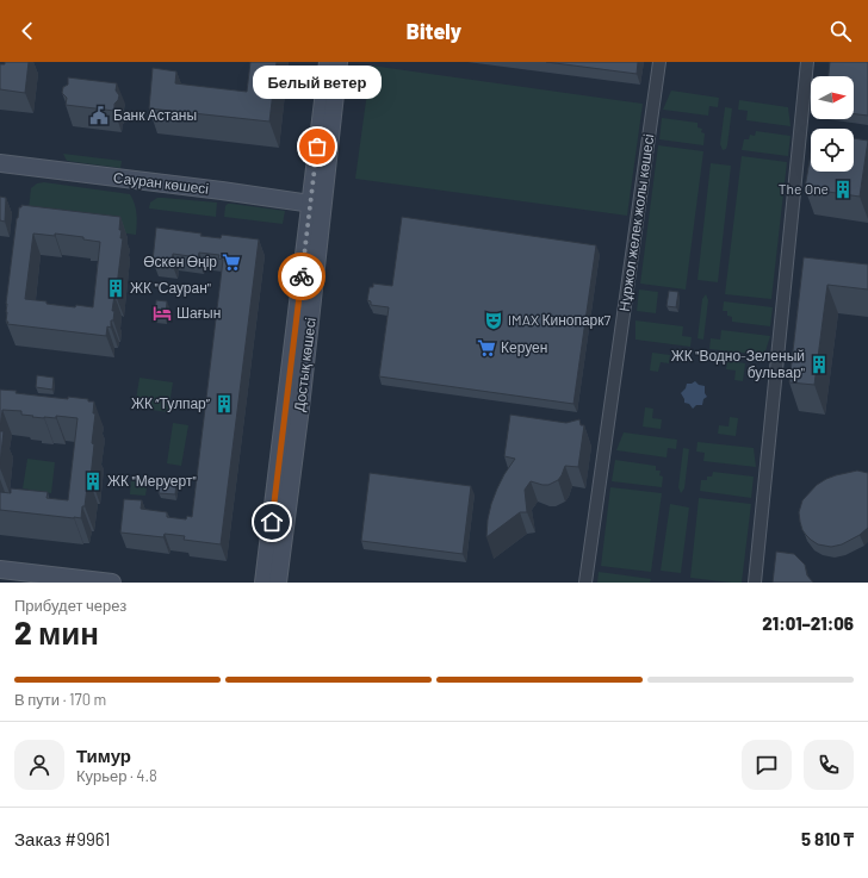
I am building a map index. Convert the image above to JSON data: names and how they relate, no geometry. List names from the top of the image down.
{
  "streets": {
    "street": ["Сауран көшесі", "Нұржол желек жолы көшесі", "Достық көшесі"]
  },
  "crossings": [
    ["Сауран көшесі", "Достық көшесі"]
  ],
  "places": {
    "public building": ["Банк Астаны"],
    "other": ["Белый ветер"],
    "building": [
      "The One",
      "ЖК \"Сауран\"",
      "ЖК \"Водно-Зеленый бульвар\"",
      "ЖК “Тулпар”",
      "ЖК \"Меруерт\""
    ],
    "supermarket": ["Өскен Өңір", "Керуен"],
    "hotel": ["Шағын"],
    "theatre": ["IMAX Кинопарк7"]
  },
  "north": "right",
  "page": {
    "header": "Bitely",
    "bubble": "Белый ветер",
    "heading": ["2 мин", "Прибудет через", "21:01–21:06"],
    "panel": [
      "Тимур",
      "Курьер · 4.8",
      "Заказ #9961",
      "5 810 ₸"
    ],
    "bar": "В пути · 170 m"
  }
}
